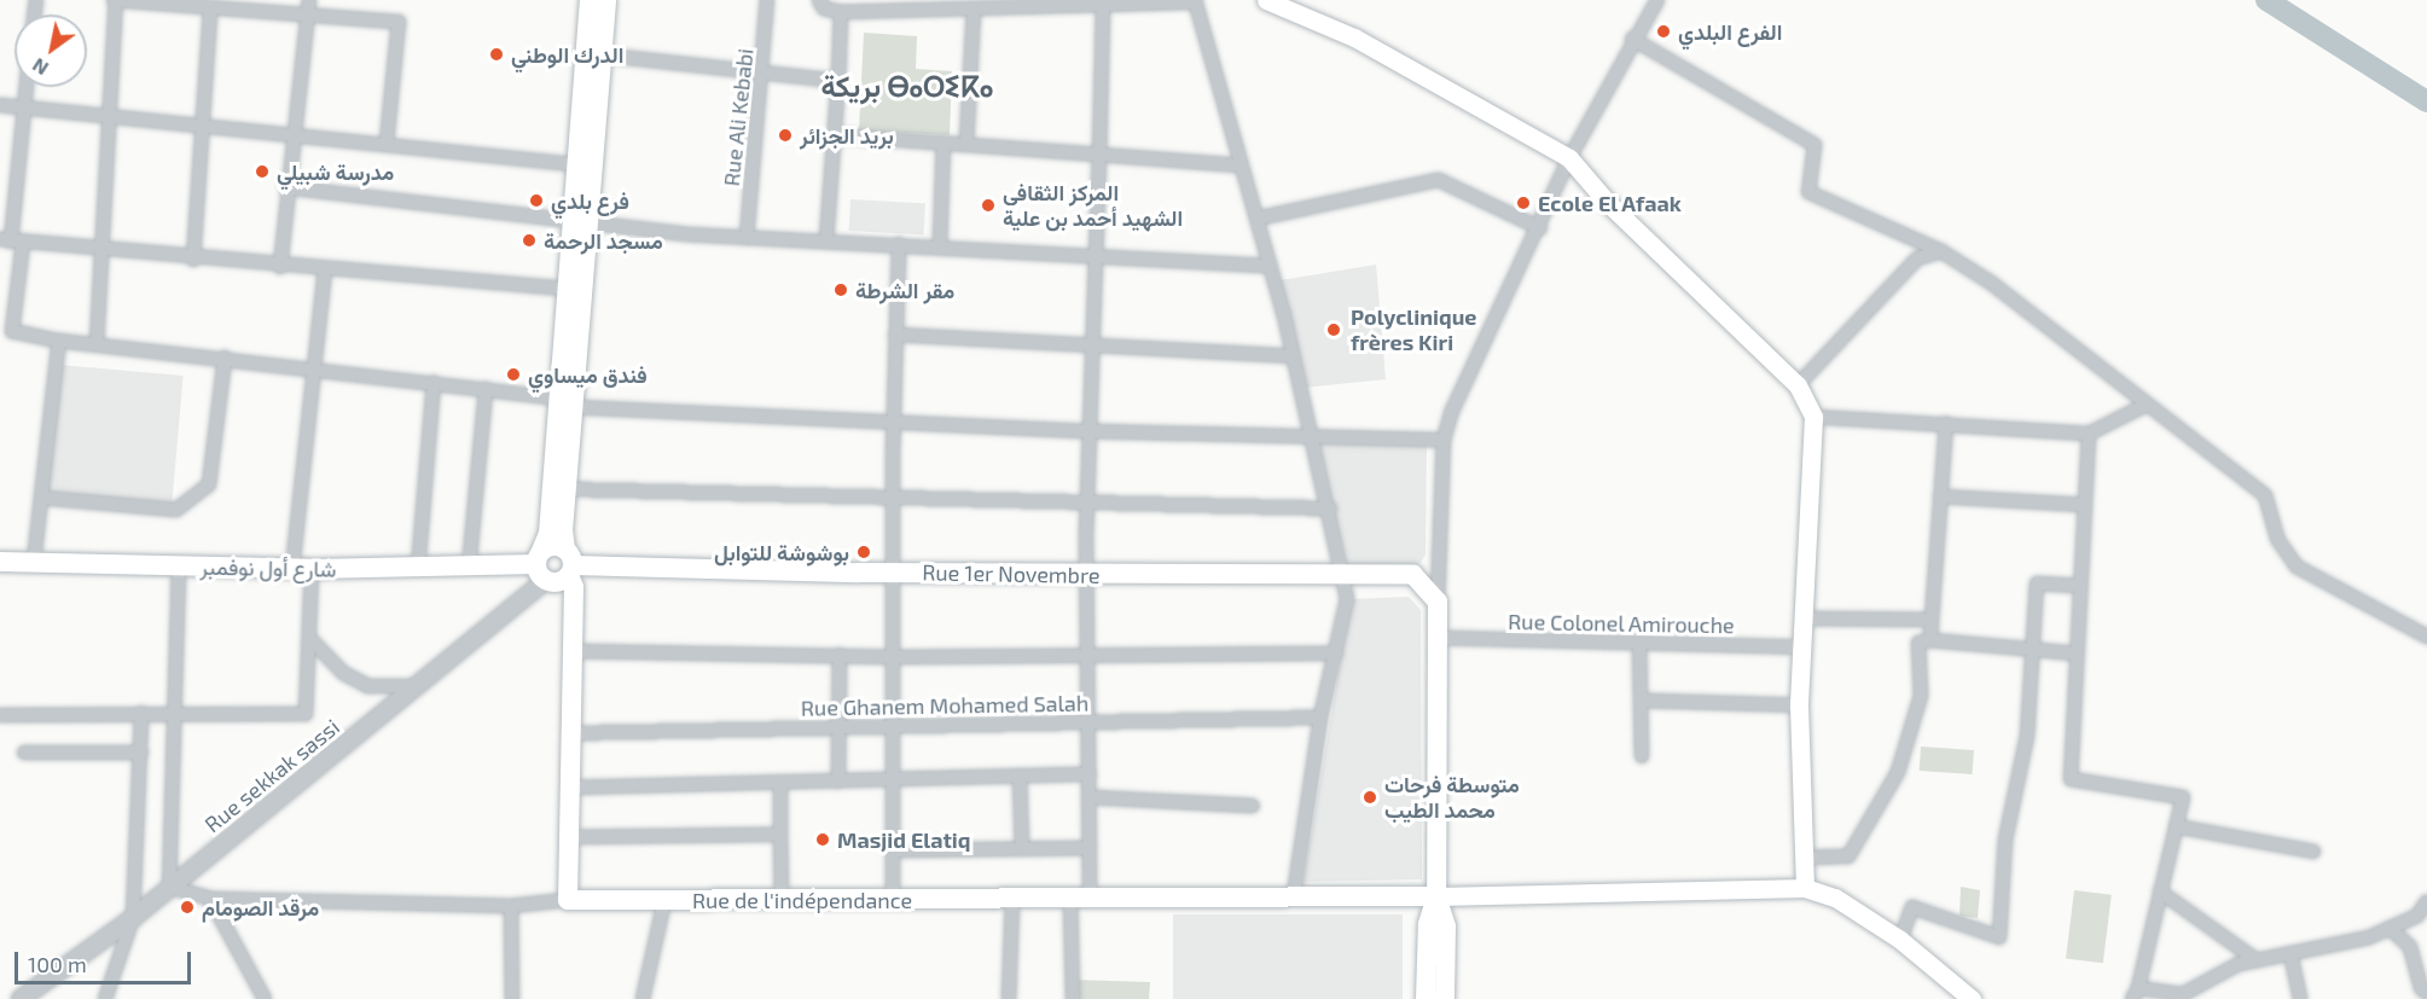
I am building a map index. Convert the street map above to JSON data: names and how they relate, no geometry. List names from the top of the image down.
{
  "streets": {
    "main road": ["شارع أول نوفمبر", "Rue 1er Novembre", "Rue de l'indépendance"],
    "street": [
      "Rue Ali Kebabi",
      "Rue Colonel Amirouche",
      "Rue Ghanem Mohamed Salah",
      "Rue sekkak sassi"
    ]
  },
  "crossings": [
    ["شارع أول نوفمبر", "Rue sekkak sassi"],
    ["Rue sekkak sassi", "Rue de l'indépendance"]
  ],
  "districts": ["بريكة ⴱⴰⵔⵉⴽⴰ"],
  "places": [
    "الفرع البلدي",
    "الدرك الوطني",
    "بريد الجزائر",
    "مدرسة شبيلي",
    "فرع بلدي",
    "Ecole El Afaak",
    "المركز الثقافي الشهيد أحمد بن علية",
    "مسجد الرحمة",
    "مقر الشرطة",
    "Polyclinique frères Kiri",
    "فندق ميساوي",
    "بوشوشة للتوابل",
    "متوسطة فرحات محمد الطيب",
    "Masjid Elatiq",
    "مرقد الصومام"
  ],
  "scale_bar": "100 m",
  "north": "bottom left"
}
